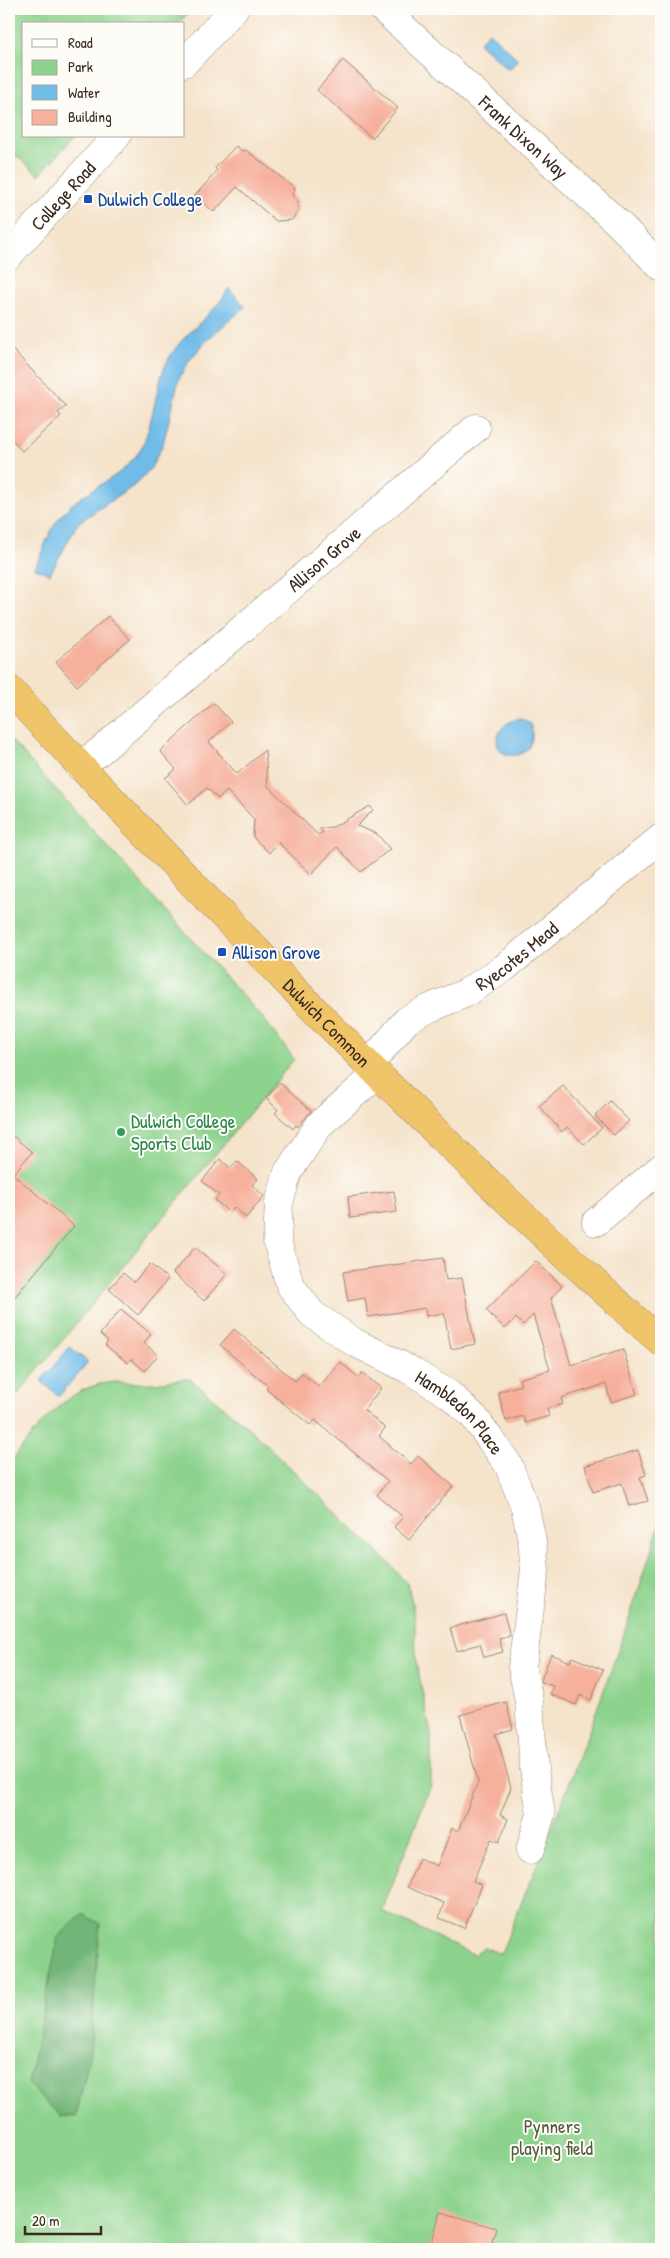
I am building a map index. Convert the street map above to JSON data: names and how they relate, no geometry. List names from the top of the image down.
{
  "streets": {
    "highway": ["Dulwich Common"],
    "street": [
      "Frank Dixon Way",
      "College Road",
      "Allison Grove",
      "Ryecotes Mead",
      "Hambledon Place"
    ]
  },
  "crossings": [
    ["Allison Grove", "Dulwich Common"],
    ["Ryecotes Mead", "Dulwich Common"],
    ["Ryecotes Mead", "Hambledon Place"],
    ["Dulwich Common", "Hambledon Place"]
  ],
  "parks": ["Pynners playing field"],
  "places": {
    "transit": ["Dulwich College", "Allison Grove"],
    "other": ["Dulwich College Sports Club"]
  },
  "legend": [
    "Road",
    "Park",
    "Water",
    "Building"
  ],
  "scale_bar": "20 m"
}
